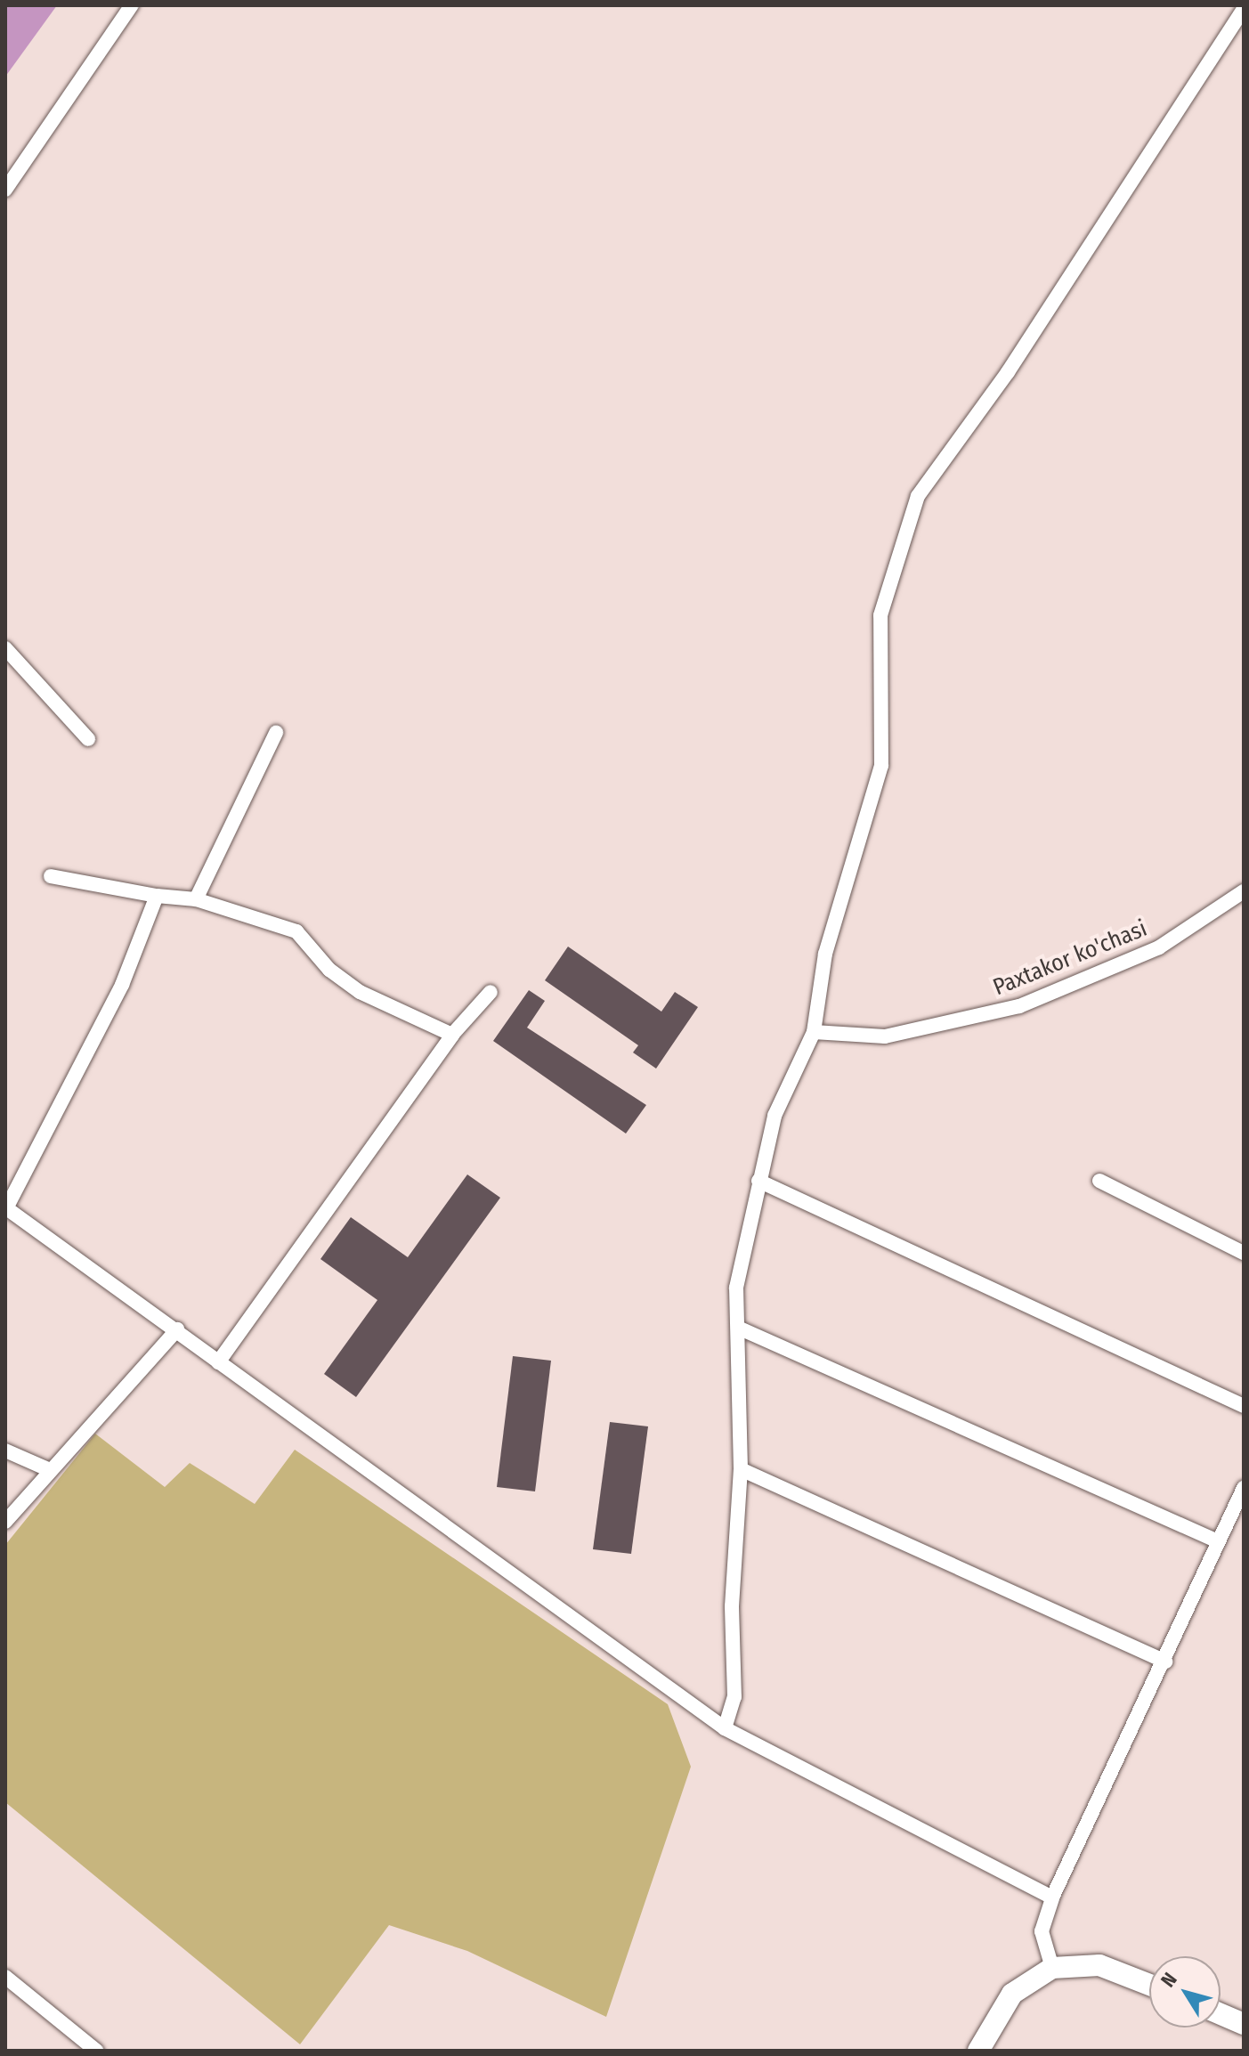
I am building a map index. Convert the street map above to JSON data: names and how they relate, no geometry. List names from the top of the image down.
{
  "streets": {
    "street": ["Paxtakor ko'chasi"]
  },
  "north": "top left"
}
